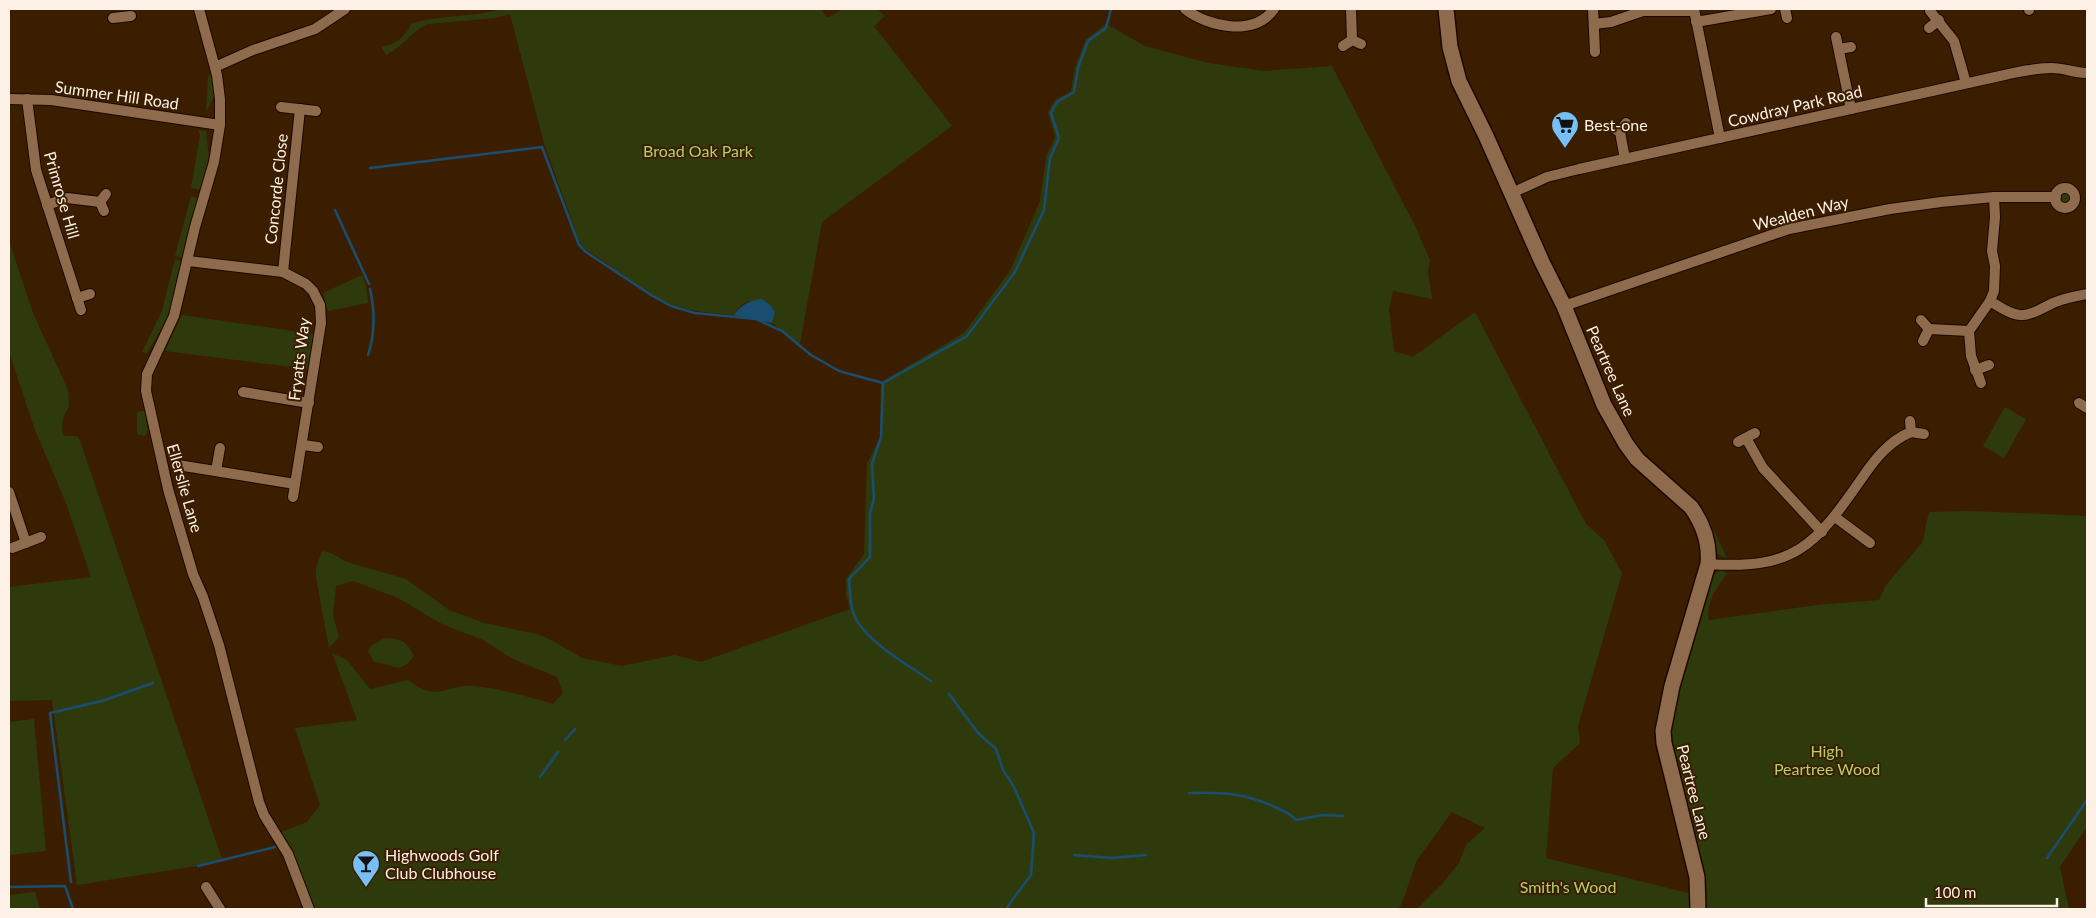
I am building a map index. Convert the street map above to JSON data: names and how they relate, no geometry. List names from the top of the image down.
{
  "streets": {
    "street": [
      "Summer Hill Road",
      "Cowdray Park Road",
      "Concorde Close",
      "Primrose Hill",
      "Wealden Way",
      "Fryatts Way",
      "Peartree Lane",
      "Ellerslie Lane"
    ]
  },
  "crossings": [
    ["Summer Hill Road", "Primrose Hill"],
    ["Summer Hill Road", "Ellerslie Lane"],
    ["Cowdray Park Road", "Peartree Lane"],
    ["Concorde Close", "Fryatts Way"],
    ["Wealden Way", "Peartree Lane"],
    ["Fryatts Way", "Ellerslie Lane"]
  ],
  "parks": ["Broad Oak Park", "High Peartree Wood", "Smith's Wood"],
  "places": {
    "supermarket": ["Best-one"],
    "bar": ["Highwoods Golf Club Clubhouse"]
  },
  "scale_bar": "100 m"
}
